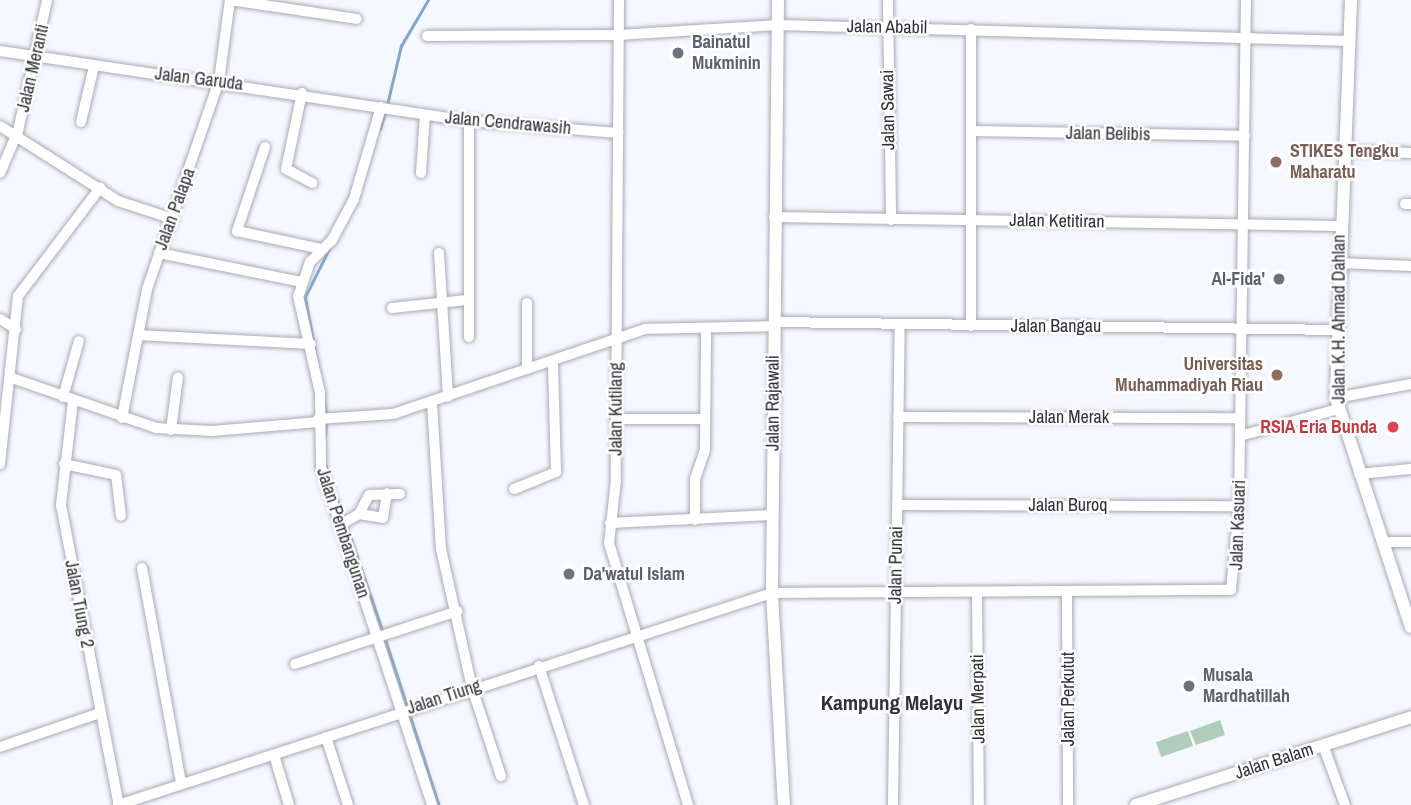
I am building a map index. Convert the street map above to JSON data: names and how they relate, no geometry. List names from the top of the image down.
{
  "streets": {
    "main road": ["Jalan K.H. Ahmad Dahlan", "Jalan Rajawali", "Jalan Balam"],
    "street": [
      "Jalan Ababil",
      "Jalan Meranti",
      "Jalan Garuda",
      "Jalan Sawai",
      "Jalan Cendrawasih",
      "Jalan Belibis",
      "Jalan Palapa",
      "Jalan Ketitiran",
      "Jalan Bangau",
      "Jalan Kutilang",
      "Jalan Merak",
      "Jalan Buroq",
      "Jalan Kasuari",
      "Jalan Pembangunan",
      "Jalan Punai",
      "Jalan Tiung 2",
      "Jalan Tiung",
      "Jalan Merpati",
      "Jalan Perkutut"
    ]
  },
  "crossings": [
    ["Jalan Ababil", "Jalan Sawai"],
    ["Jalan Ababil", "Jalan K.H. Ahmad Dahlan"],
    ["Jalan Ababil", "Jalan Rajawali"],
    ["Jalan Ababil", "Jalan Kutilang"],
    ["Jalan Ababil", "Jalan Kasuari"],
    ["Jalan Meranti", "Jalan Garuda"],
    ["Jalan Garuda", "Jalan Cendrawasih"],
    ["Jalan Garuda", "Jalan Palapa"],
    ["Jalan Sawai", "Jalan Ketitiran"],
    ["Jalan Cendrawasih", "Jalan Kutilang"],
    ["Jalan Belibis", "Jalan Kasuari"],
    ["Jalan Palapa", "Jalan Bangau"],
    ["Jalan Ketitiran", "Jalan K.H. Ahmad Dahlan"],
    ["Jalan Ketitiran", "Jalan Rajawali"],
    ["Jalan Ketitiran", "Jalan Kasuari"],
    ["Jalan K.H. Ahmad Dahlan", "Jalan Bangau"],
    ["Jalan Bangau", "Jalan Rajawali"],
    ["Jalan Bangau", "Jalan Kutilang"],
    ["Jalan Bangau", "Jalan Kasuari"],
    ["Jalan Bangau", "Jalan Pembangunan"],
    ["Jalan Bangau", "Jalan Punai"],
    ["Jalan Bangau", "Jalan Tiung 2"],
    ["Jalan Rajawali", "Jalan Kasuari"],
    ["Jalan Rajawali", "Jalan Tiung"],
    ["Jalan Kutilang", "Jalan Tiung"],
    ["Jalan Merak", "Jalan Kasuari"],
    ["Jalan Merak", "Jalan Punai"],
    ["Jalan Buroq", "Jalan Kasuari"],
    ["Jalan Buroq", "Jalan Punai"],
    ["Jalan Kasuari", "Jalan Punai"],
    ["Jalan Kasuari", "Jalan Tiung"],
    ["Jalan Kasuari", "Jalan Merpati"],
    ["Jalan Kasuari", "Jalan Perkutut"],
    ["Jalan Pembangunan", "Jalan Tiung"],
    ["Jalan Tiung 2", "Jalan Tiung"]
  ],
  "districts": ["Kampung Melayu"],
  "places": [
    "Bainatul Mukminin",
    "STIKES Tengku Maharatu",
    "Al-Fida'",
    "Universitas Muhammadiyah Riau",
    "RSIA Eria Bunda",
    "Da'watul Islam",
    "Musala Mardhatillah"
  ]
}
